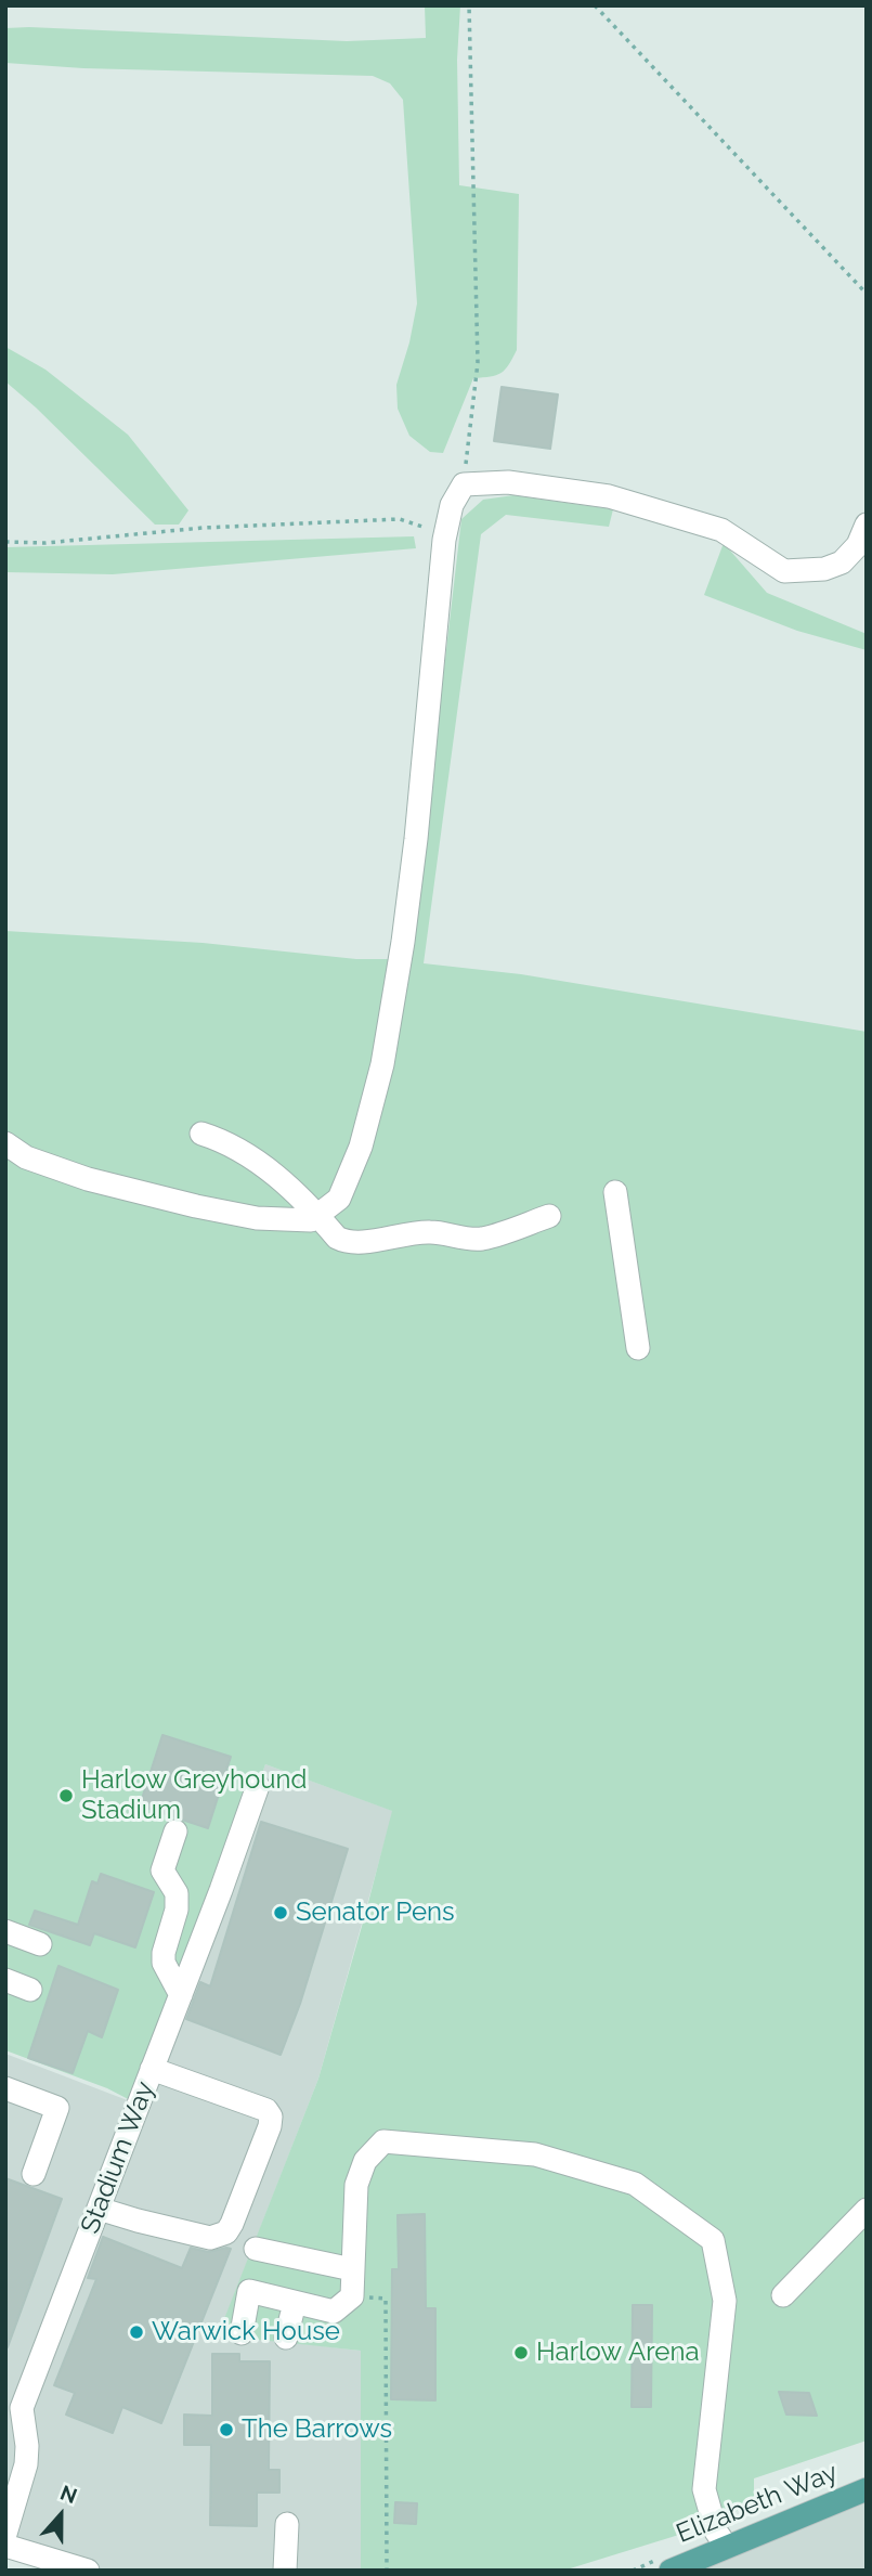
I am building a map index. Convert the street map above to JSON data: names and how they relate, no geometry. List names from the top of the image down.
{
  "streets": {
    "main road": ["Elizabeth Way"],
    "street": ["Stadium Way"]
  },
  "places": [
    "Harlow Greyhound Stadium",
    "Senator Pens",
    "Warwick House",
    "Harlow Arena",
    "The Barrows"
  ],
  "north": "top"
}
